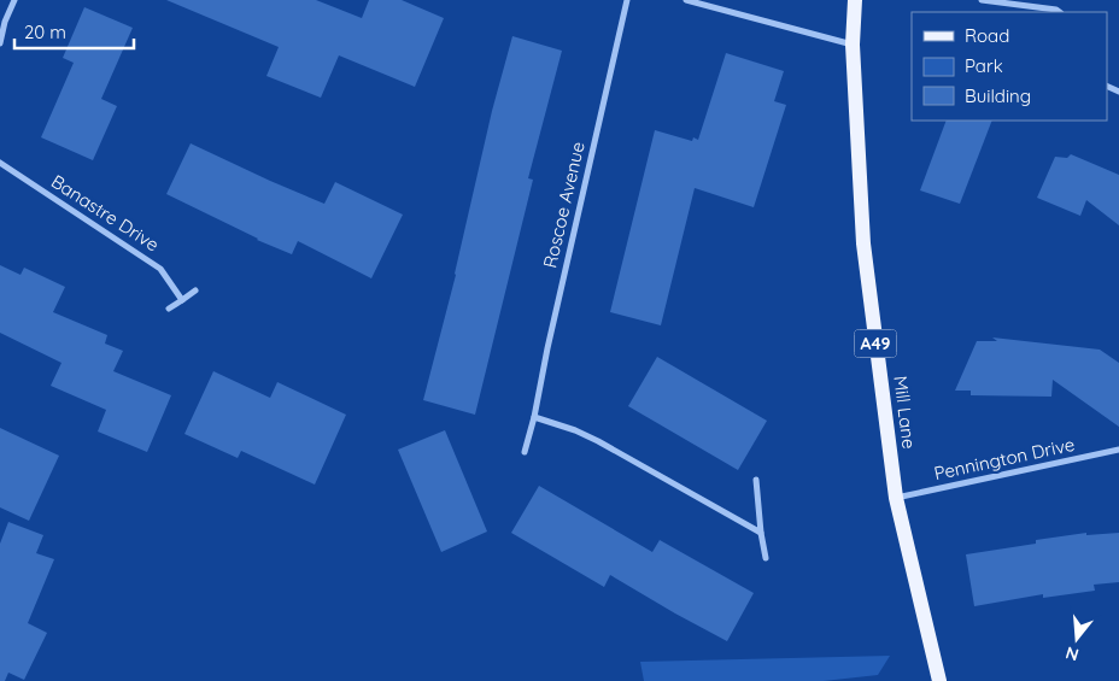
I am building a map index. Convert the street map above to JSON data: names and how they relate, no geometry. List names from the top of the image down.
{
  "streets": {
    "main road": ["A49", "Mill Lane"],
    "street": ["Roscoe Avenue", "Banastre Drive", "Pennington Drive"]
  },
  "crossings": [
    ["Mill Lane", "Pennington Drive"]
  ],
  "legend": ["Road", "Park", "Building"],
  "scale_bar": "20 m",
  "north": "bottom"
}
